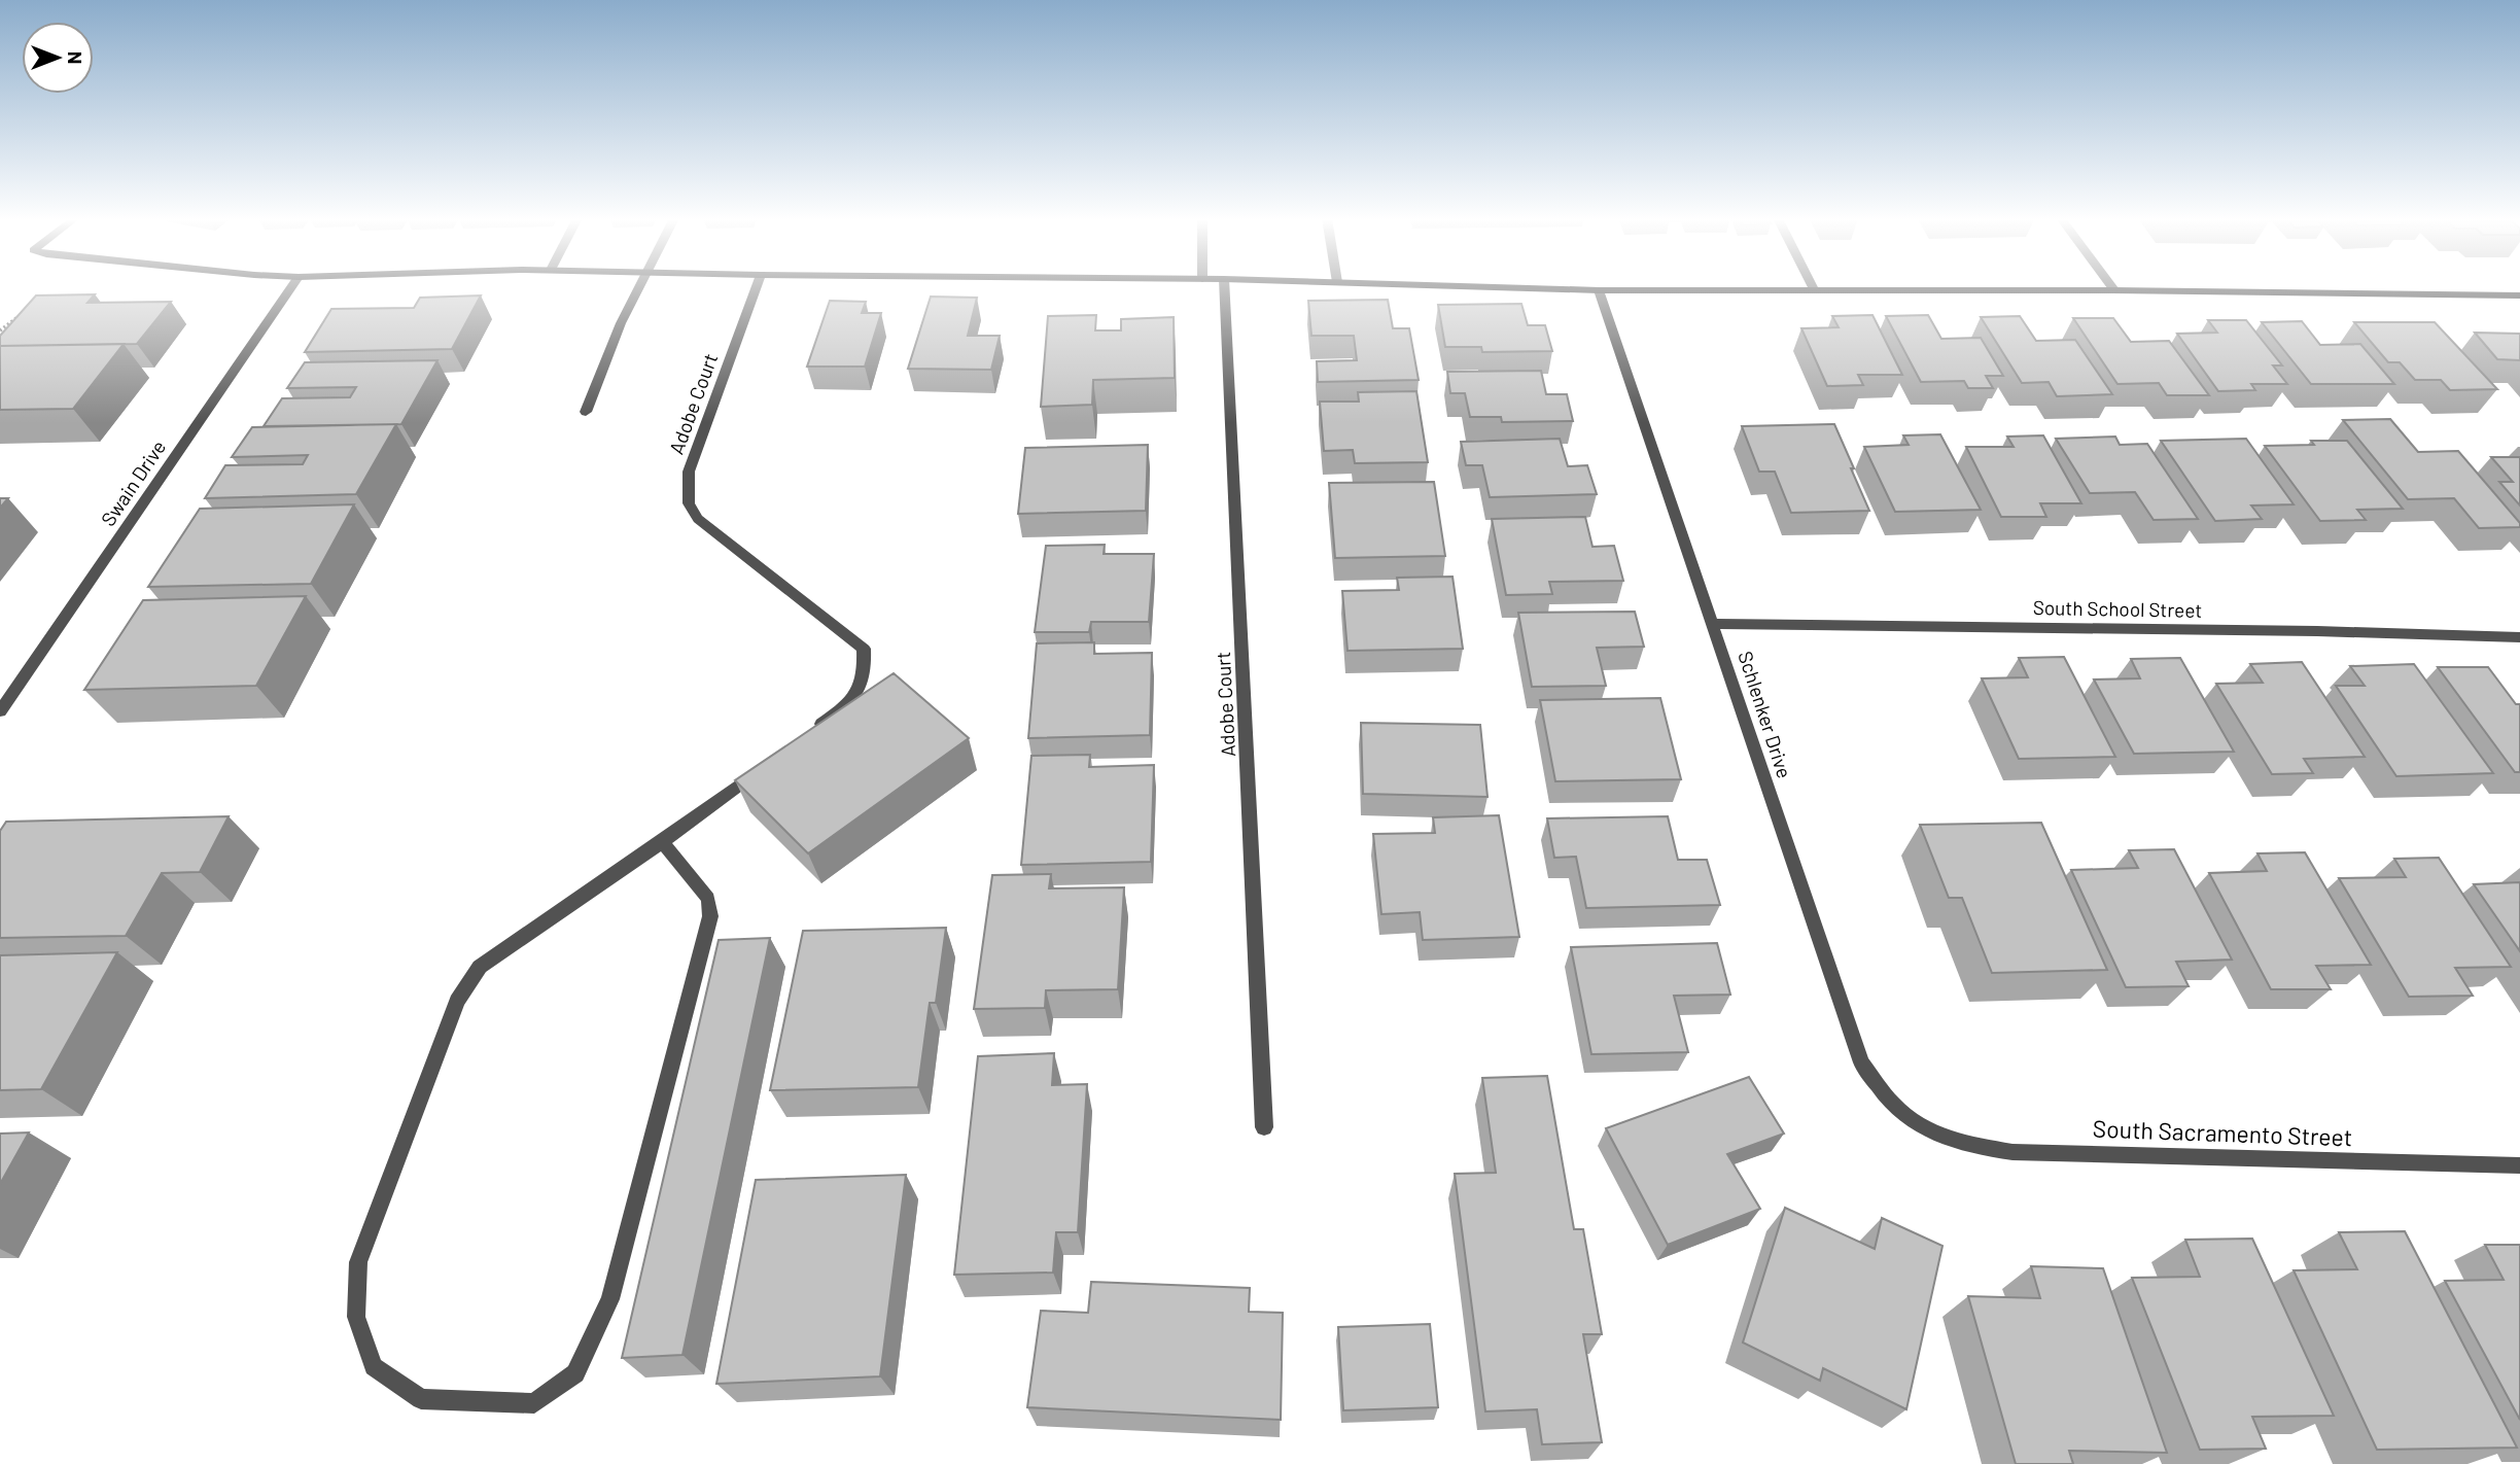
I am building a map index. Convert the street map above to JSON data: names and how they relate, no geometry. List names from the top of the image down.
{
  "streets": {
    "street": [
      "Adobe Court",
      "Swain Drive",
      "South School Street",
      "Schlenker Drive",
      "South Sacramento Street"
    ]
  },
  "crossings": [
    ["South School Street", "Schlenker Drive"],
    ["Schlenker Drive", "South Sacramento Street"]
  ],
  "north": "right"
}
